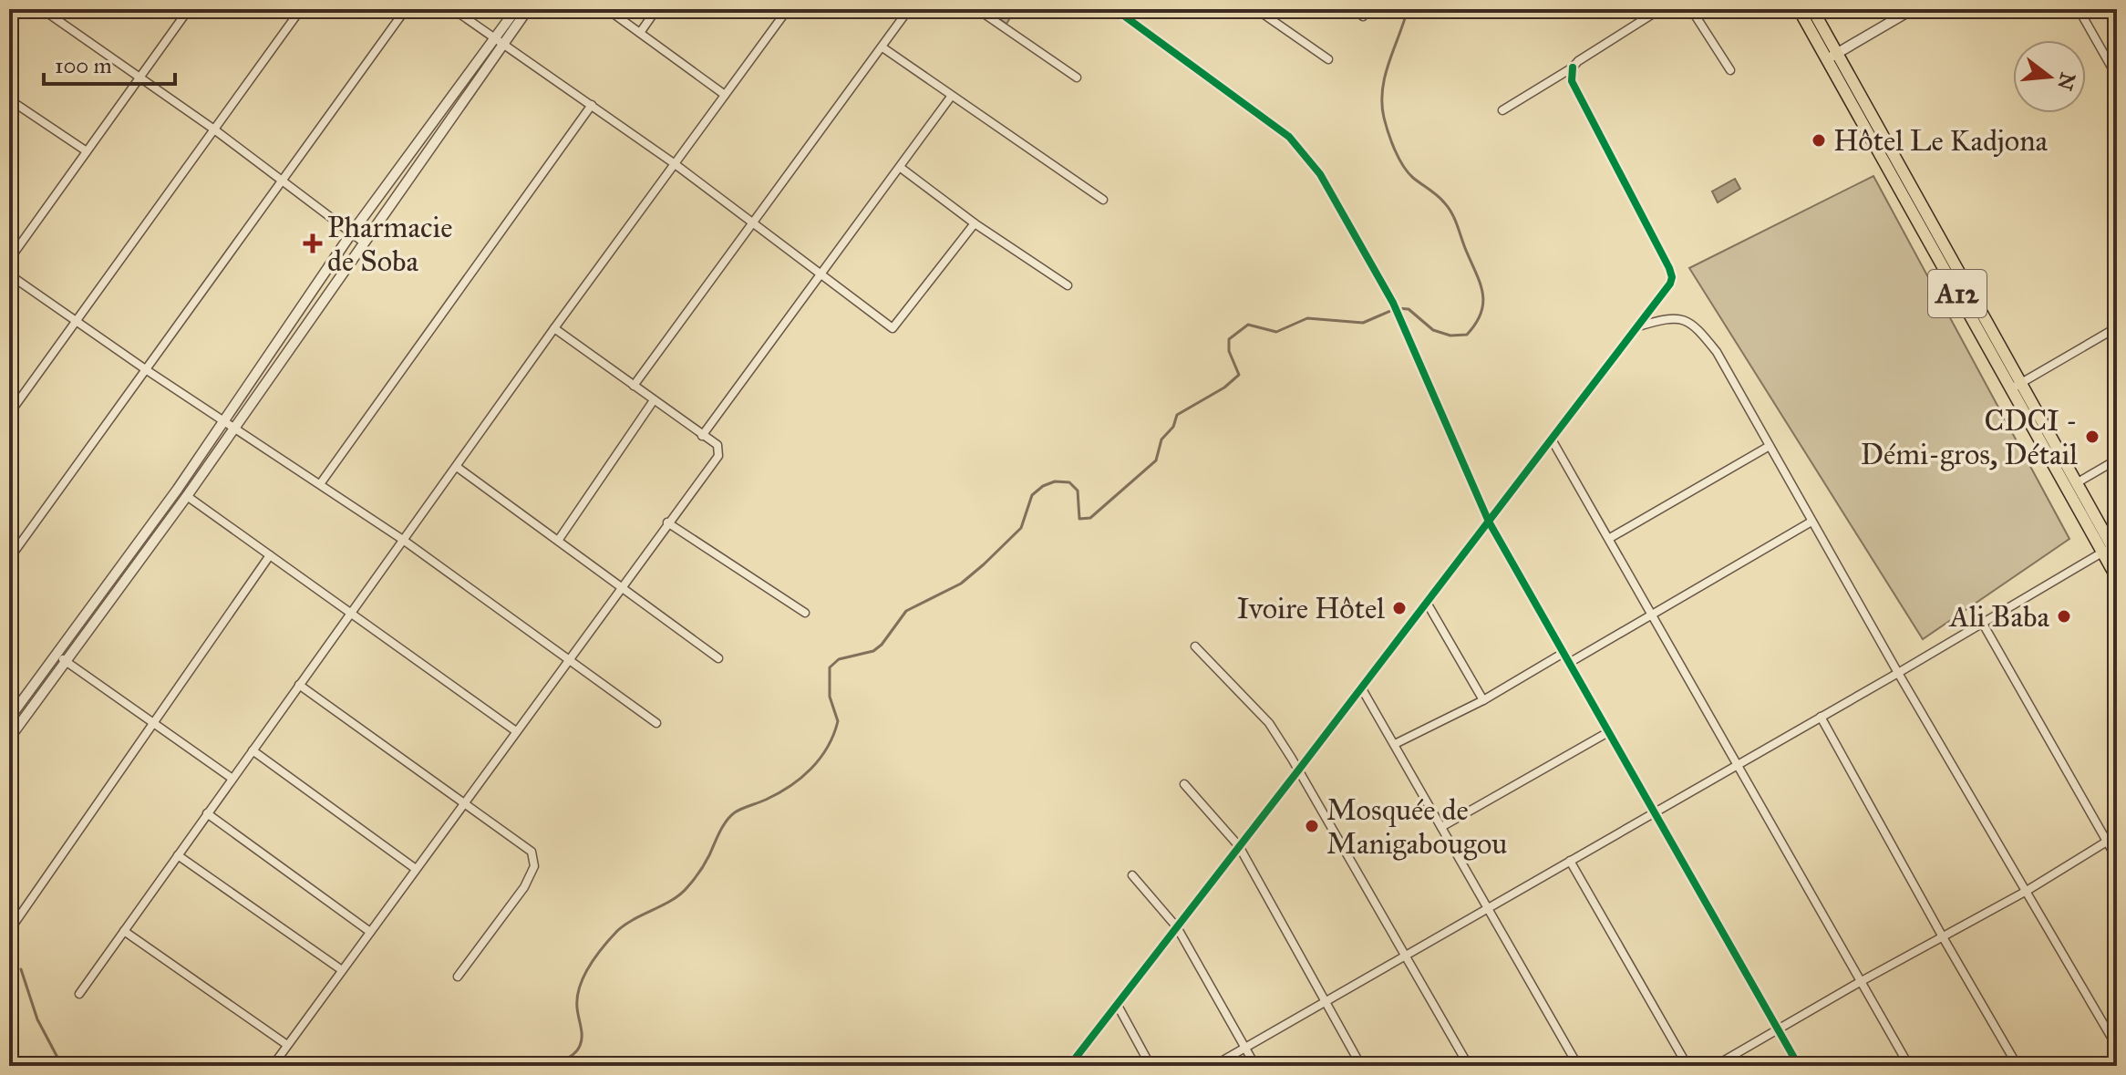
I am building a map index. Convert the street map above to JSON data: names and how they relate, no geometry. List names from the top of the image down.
{
  "streets": {
    "main road": ["A12"]
  },
  "places": {
    "other": [
      "Hôtel Le Kadjona",
      "CDCI - Démi-gros, Détail",
      "Ivoire Hôtel",
      "Ali Baba",
      "Mosquée de Manigabougou"
    ],
    "health": ["Pharmacie de Soba"]
  },
  "scale_bar": "100 m",
  "north": "right"
}
